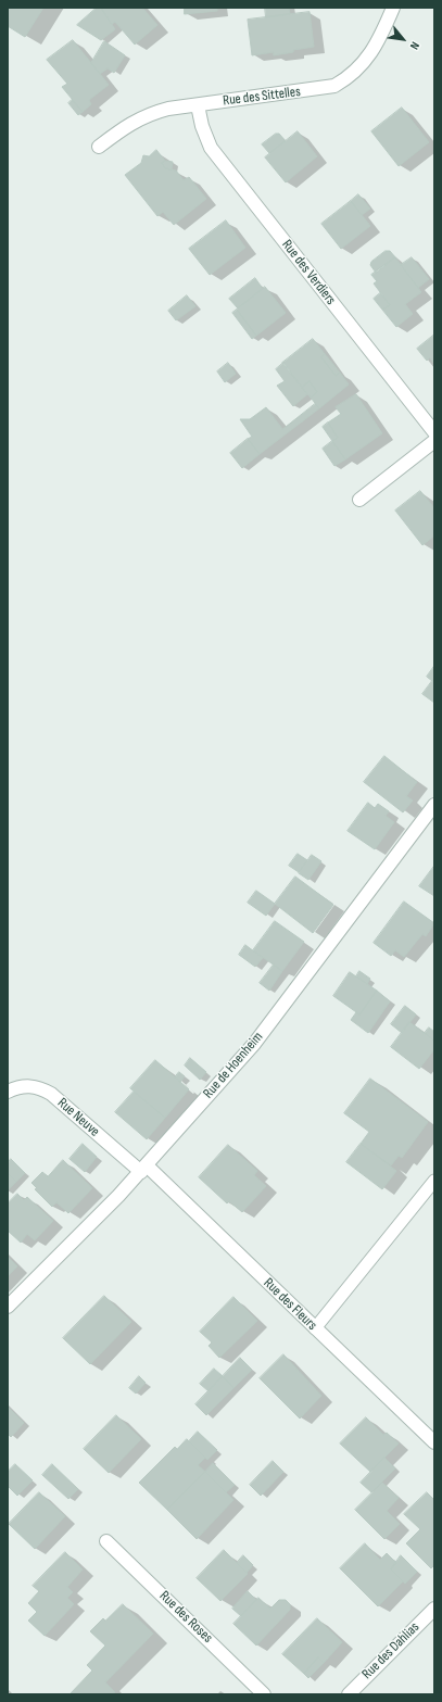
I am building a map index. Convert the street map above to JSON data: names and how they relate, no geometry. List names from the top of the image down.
{
  "streets": {
    "street": [
      "Rue des Sittelles",
      "Rue des Verdiers",
      "Rue de Hoenheim",
      "Rue Neuve",
      "Rue des Fleurs",
      "Rue des Roses",
      "Rue des Dahlias"
    ]
  },
  "crossings": [
    ["Rue des Sittelles", "Rue des Verdiers"],
    ["Rue de Hoenheim", "Rue Neuve"],
    ["Rue de Hoenheim", "Rue des Fleurs"],
    ["Rue Neuve", "Rue des Fleurs"]
  ],
  "north": "bottom right"
}
